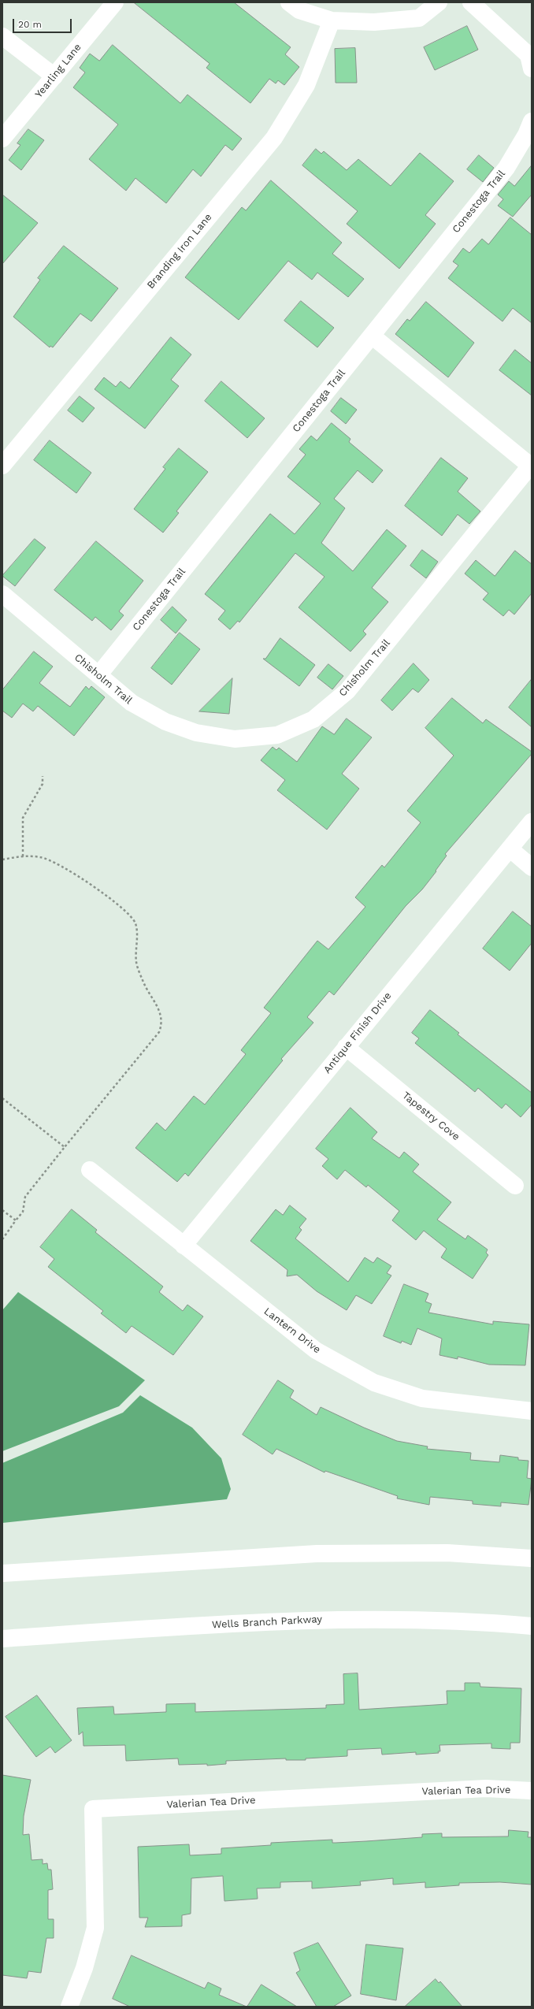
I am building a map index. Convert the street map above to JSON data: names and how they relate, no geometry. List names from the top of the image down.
{
  "streets": {
    "street": [
      "Yearling Lane",
      "Conestoga Trail",
      "Branding Iron Lane",
      "Chisholm Trail",
      "Antique Finish Drive",
      "Tapestry Cove",
      "Lantern Drive",
      "Wells Branch Parkway",
      "Valerian Tea Drive"
    ]
  },
  "crossings": [
    ["Conestoga Trail", "Chisholm Trail"],
    ["Antique Finish Drive", "Tapestry Cove"],
    ["Antique Finish Drive", "Lantern Drive"]
  ],
  "scale_bar": "20 m"
}
